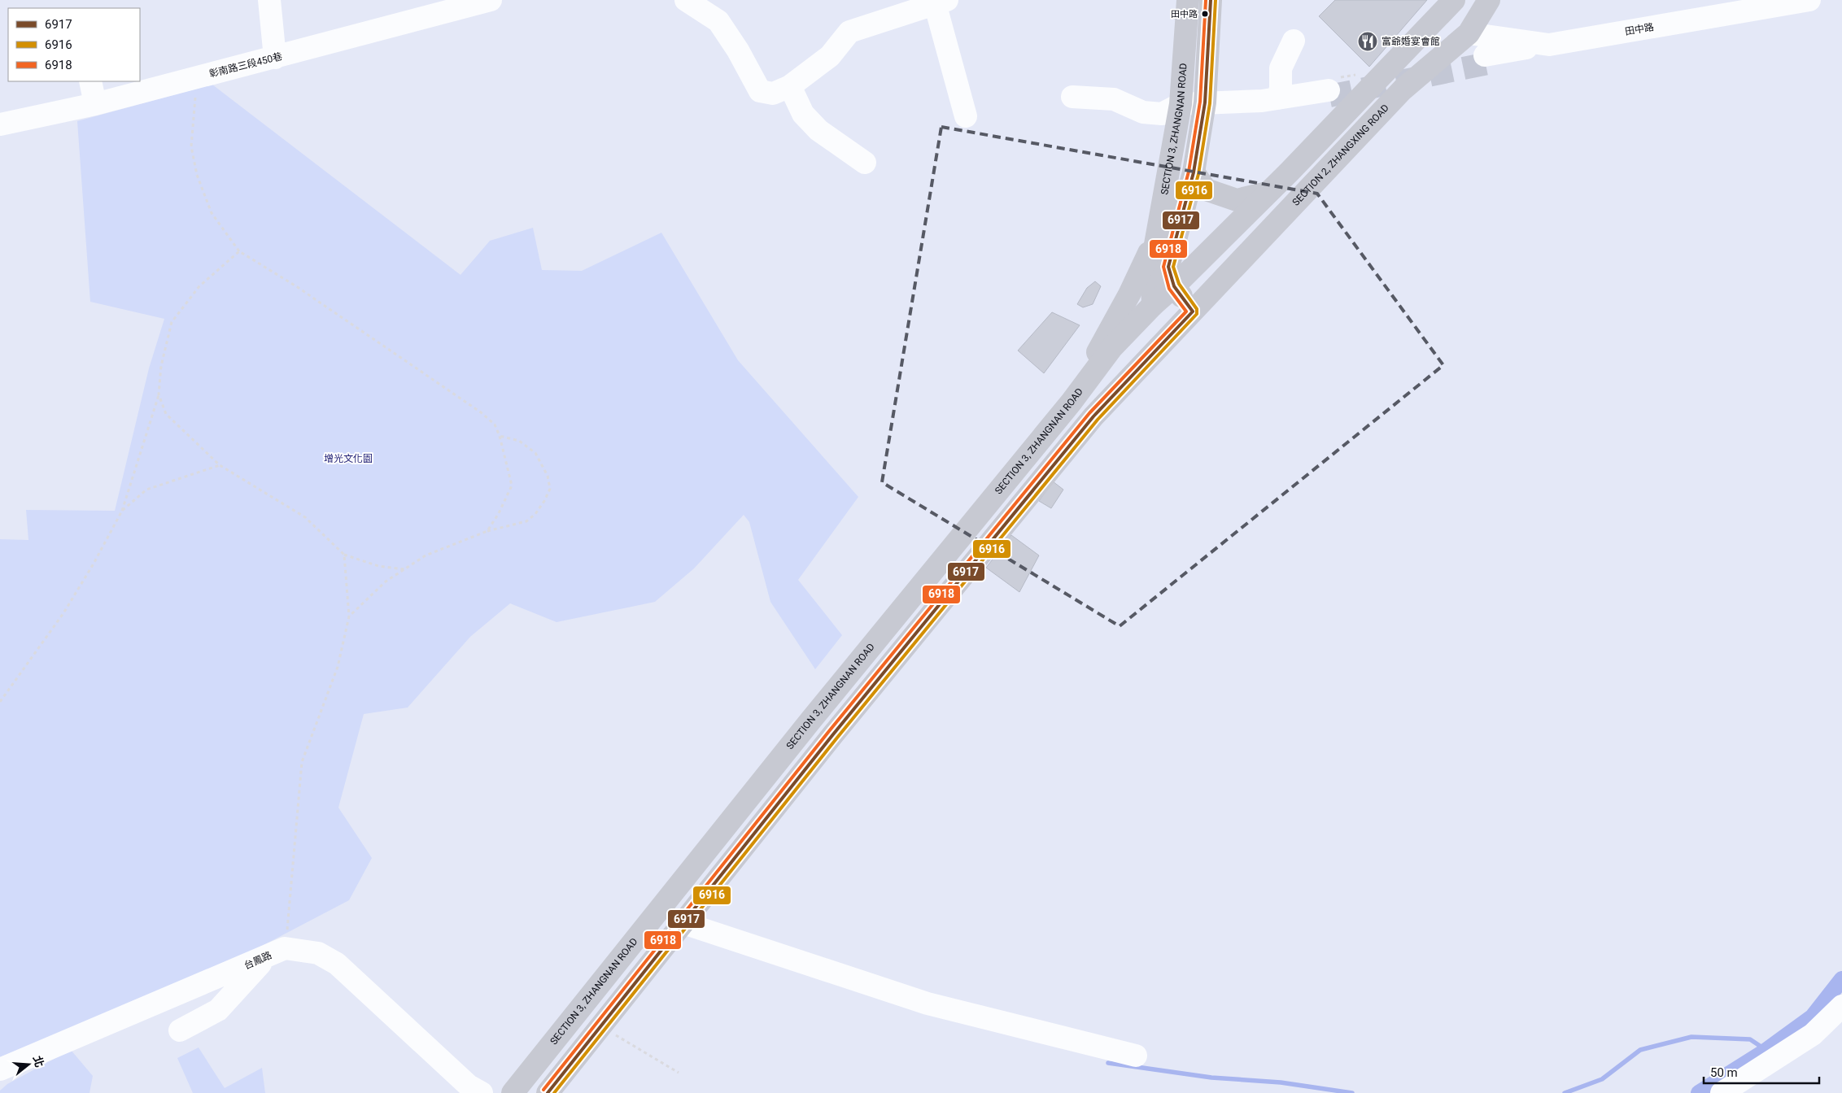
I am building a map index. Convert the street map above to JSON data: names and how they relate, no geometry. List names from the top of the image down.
{
  "streets": {
    "main road": ["SECTION 3, ZHANGNAN ROAD", "SECTION 2, ZHANGXING ROAD"],
    "street": ["田中路", "彰南路三段450巷", "台鳳路"]
  },
  "crossings": [
    ["田中路", "SECTION 2, ZHANGXING ROAD"]
  ],
  "parks": ["增光文化園"],
  "places": {
    "other": ["田中路"],
    "restaurant": ["富爺婚宴會館"]
  },
  "lines": ["transit line 6917", "transit line 6916", "transit line 6918"],
  "legend": ["6917", "6916", "6918"],
  "scale_bar": "50 m",
  "north": "right"
}
